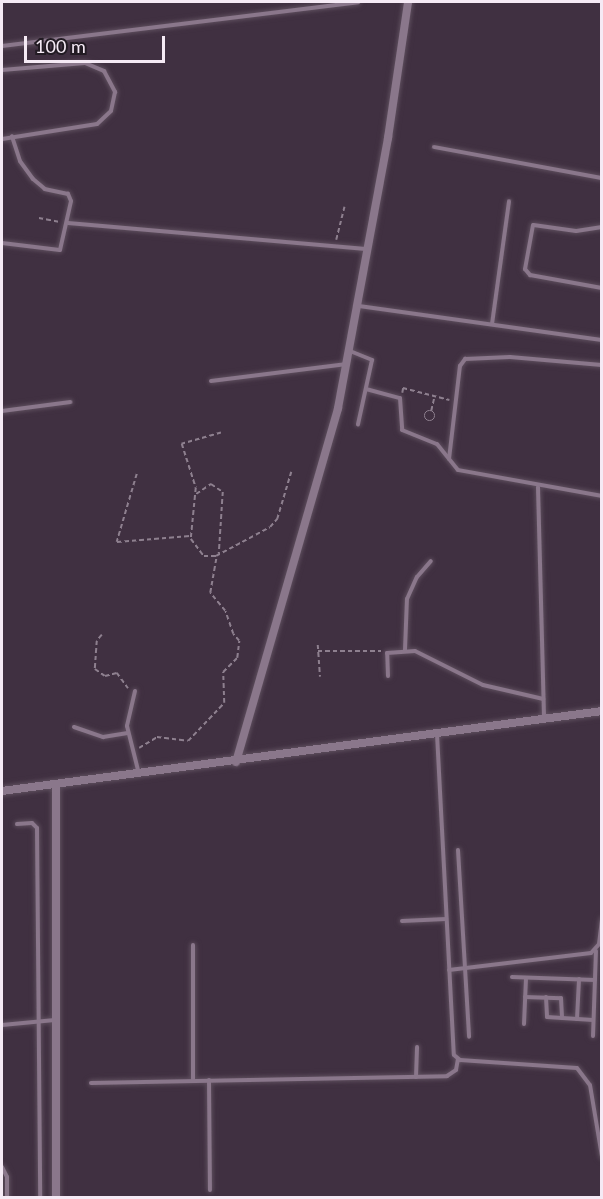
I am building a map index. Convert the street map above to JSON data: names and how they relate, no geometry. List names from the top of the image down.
{
  "scale_bar": "100 m"
}
